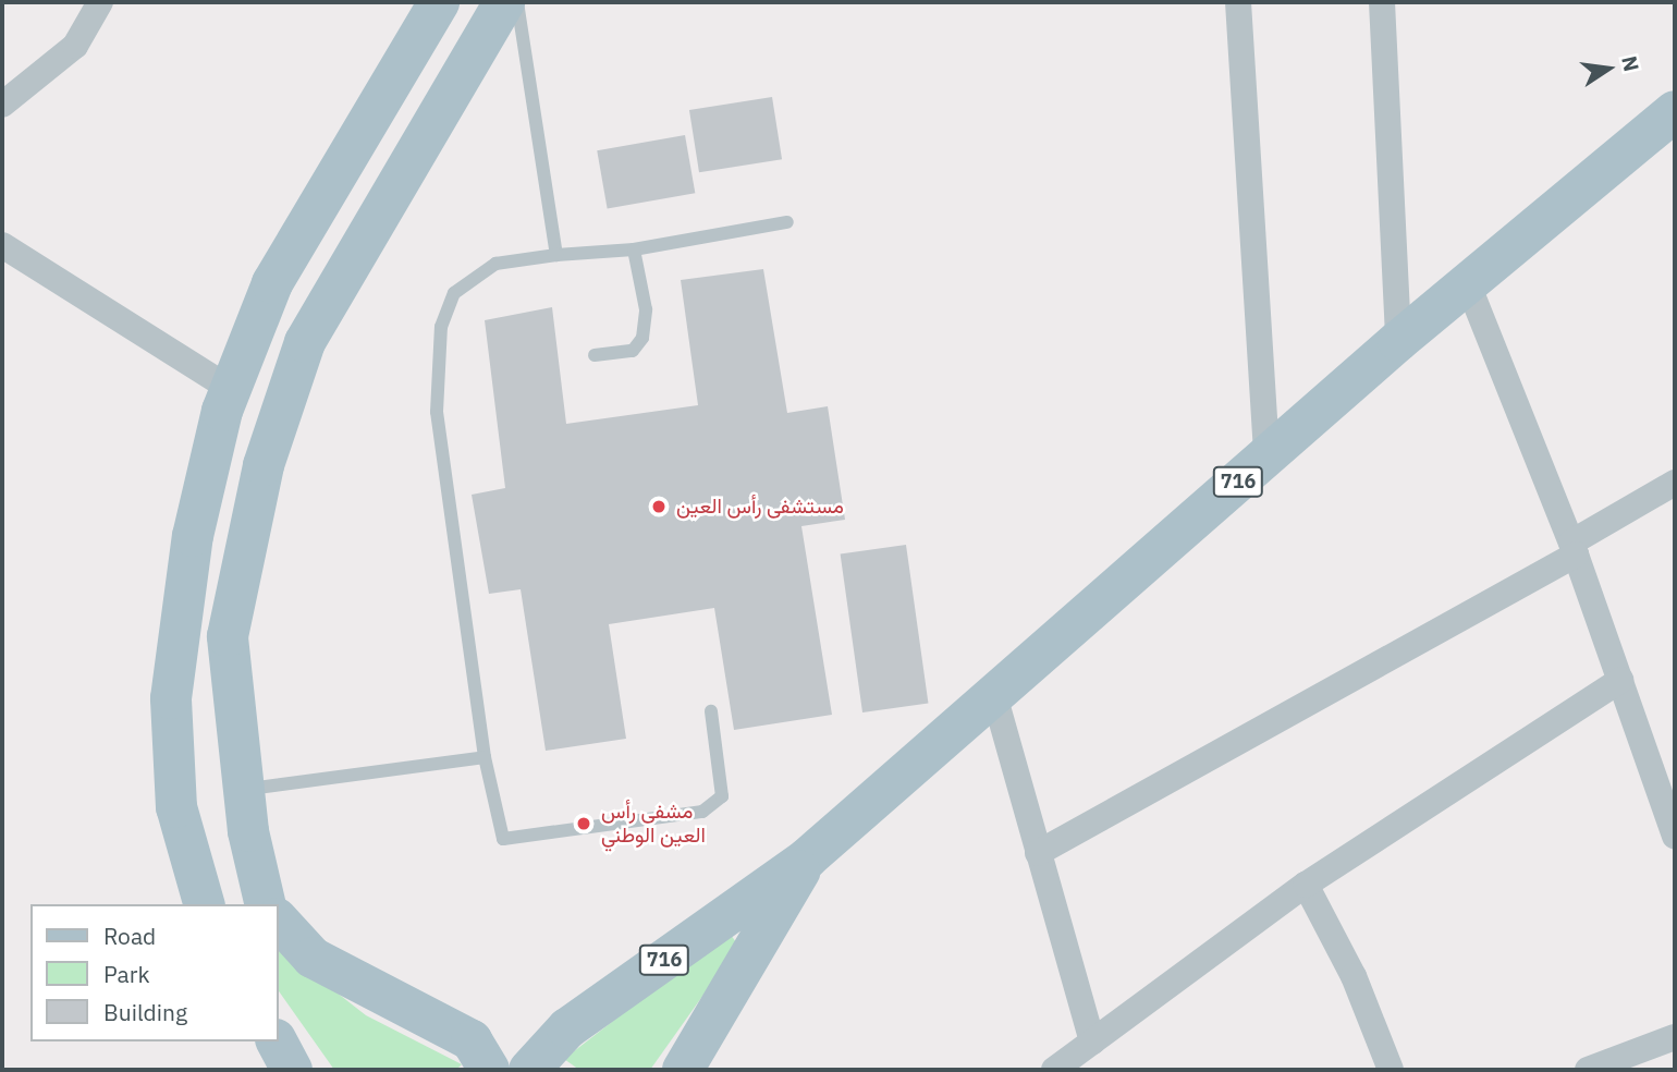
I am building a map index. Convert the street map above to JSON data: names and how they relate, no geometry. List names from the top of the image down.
{
  "streets": {
    "main road": ["716"]
  },
  "places": ["مستشفى رأس العين", "مشفى رأس العين الوطني"],
  "legend": ["Road", "Park", "Building"],
  "north": "right"
}
